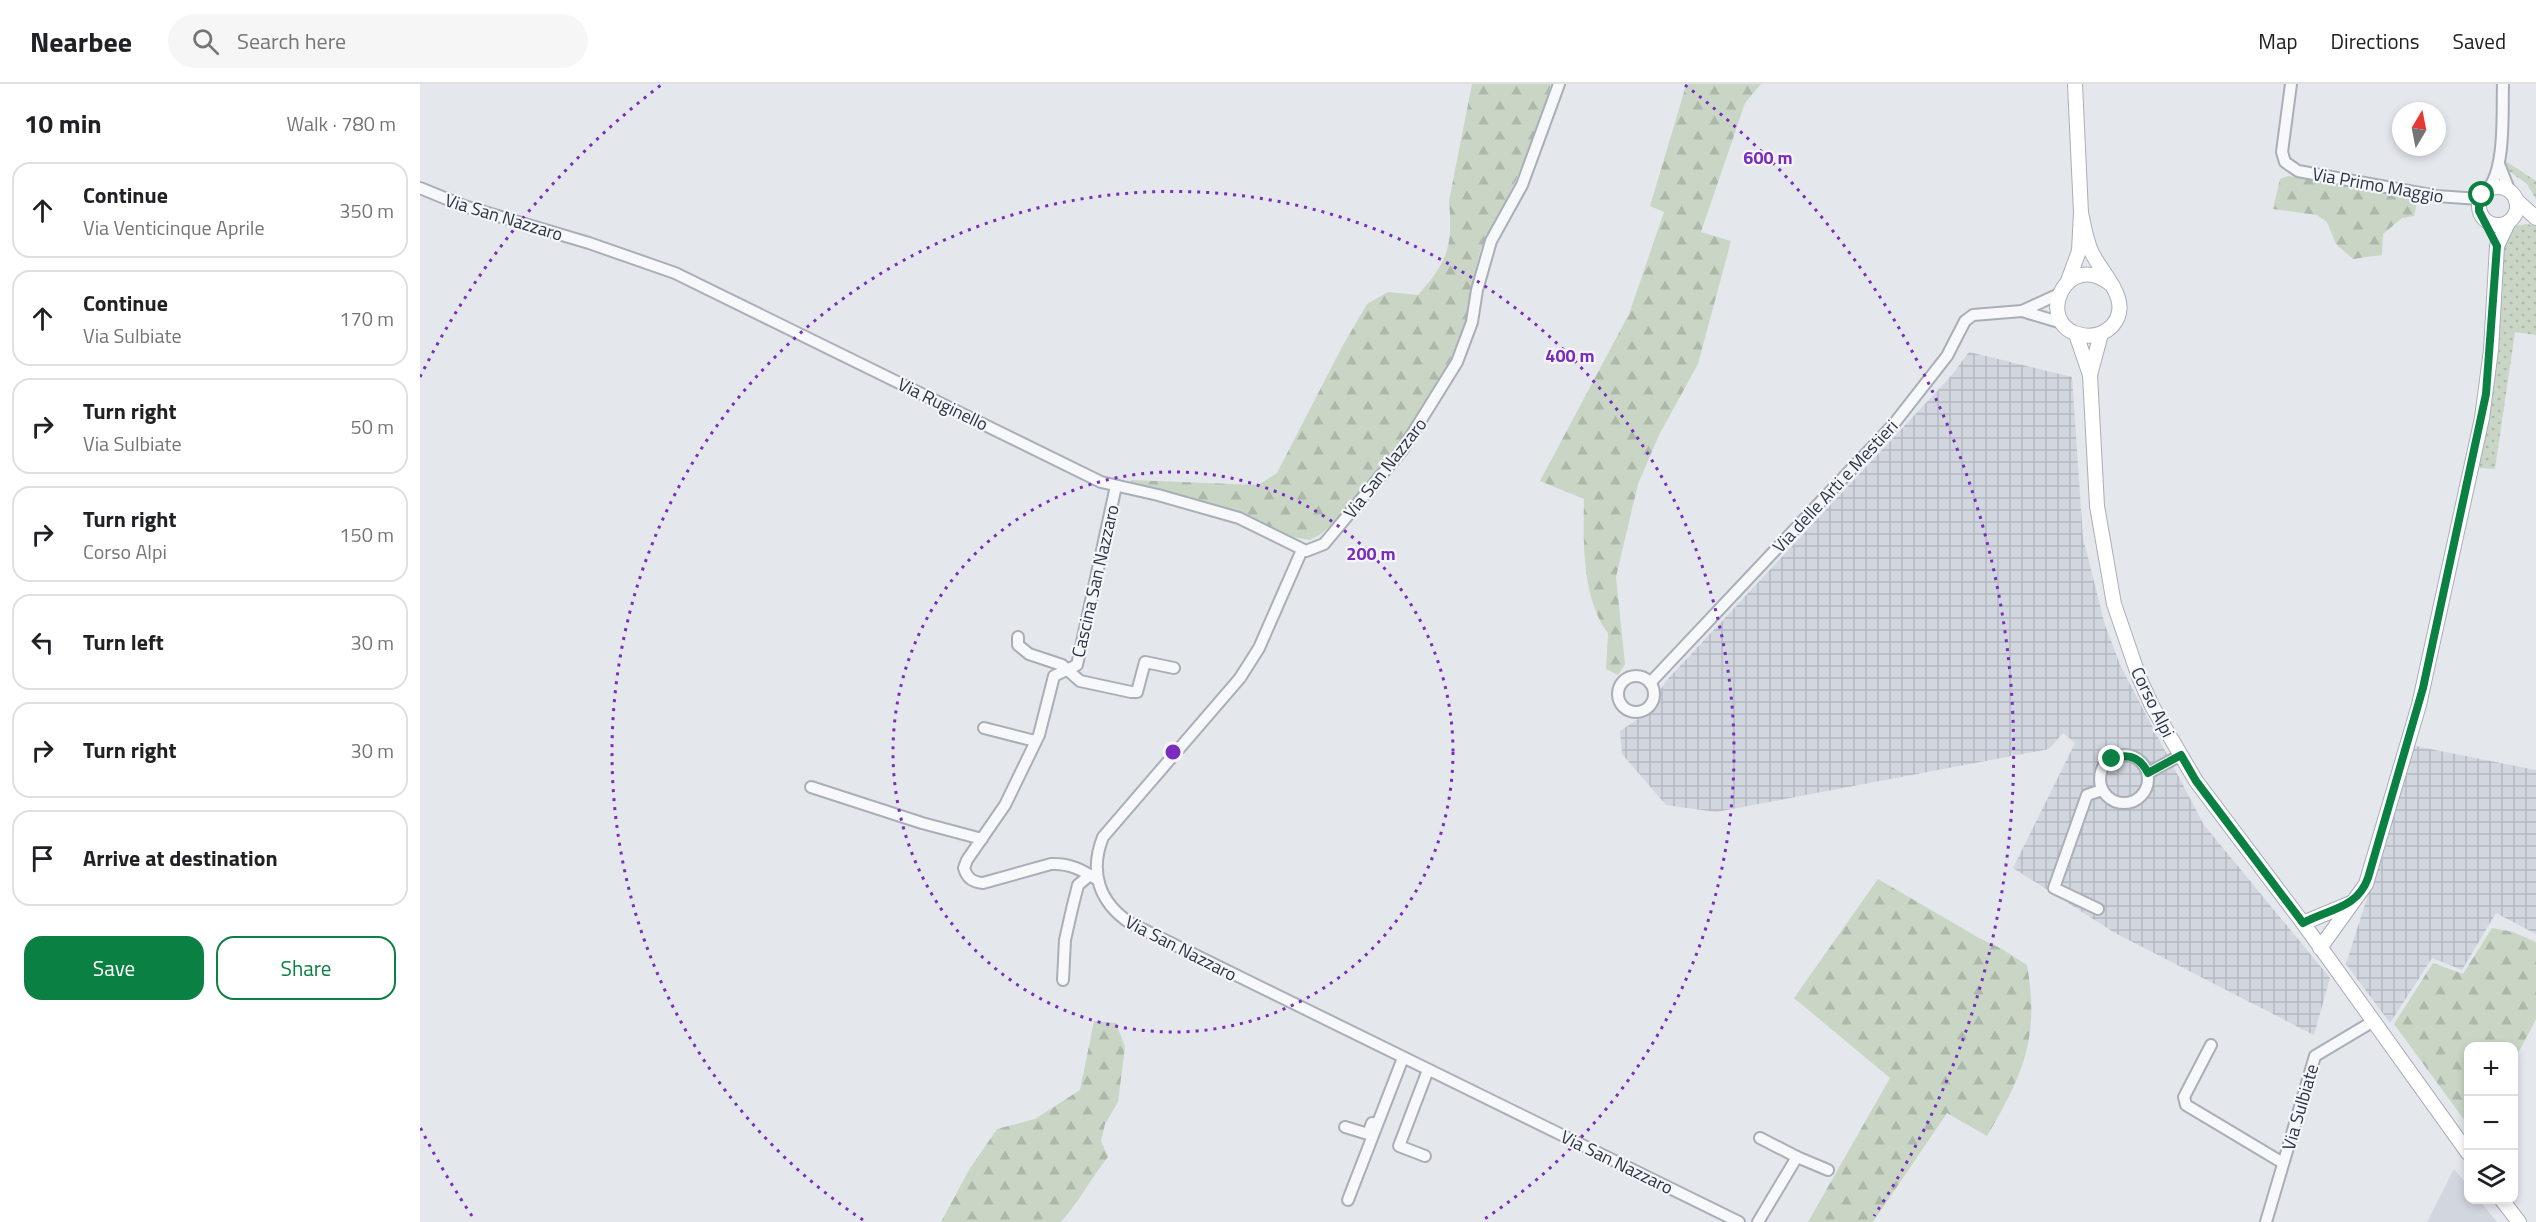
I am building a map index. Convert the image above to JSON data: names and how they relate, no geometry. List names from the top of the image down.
{
  "streets": {
    "main road": ["Corso Alpi"],
    "street": [
      "Via Primo Maggio",
      "Via San Nazzaro",
      "Via Ruginello",
      "Via delle Arti e Mestieri",
      "Cascina San Nazzaro",
      "Via Sulbiate"
    ]
  },
  "crossings": [
    ["Via San Nazzaro", "Via Ruginello"],
    ["Via Ruginello", "Cascina San Nazzaro"],
    ["Via delle Arti e Mestieri", "Corso Alpi"],
    ["Corso Alpi", "Via Sulbiate"]
  ],
  "north": "top",
  "page": {
    "header": "Nearbee",
    "search": "Search here",
    "nav": ["Map", "Directions", "Saved"],
    "heading": ["10 min", "Walk · 780 m"],
    "list": [
      ["Continue", "Via Venticinque Aprile", "350 m"],
      ["Continue", "Via Sulbiate", "170 m"],
      ["Turn right", "Via Sulbiate", "50 m"],
      ["Turn right", "Corso Alpi", "150 m"],
      ["Turn left", "30 m"],
      ["Turn right", "30 m"],
      "Arrive at destination"
    ],
    "buttons": ["Save", "Share"],
    "map_buttons": ["+", "−"]
  },
  "rings": ["600 m", "400 m", "200 m"]
}
